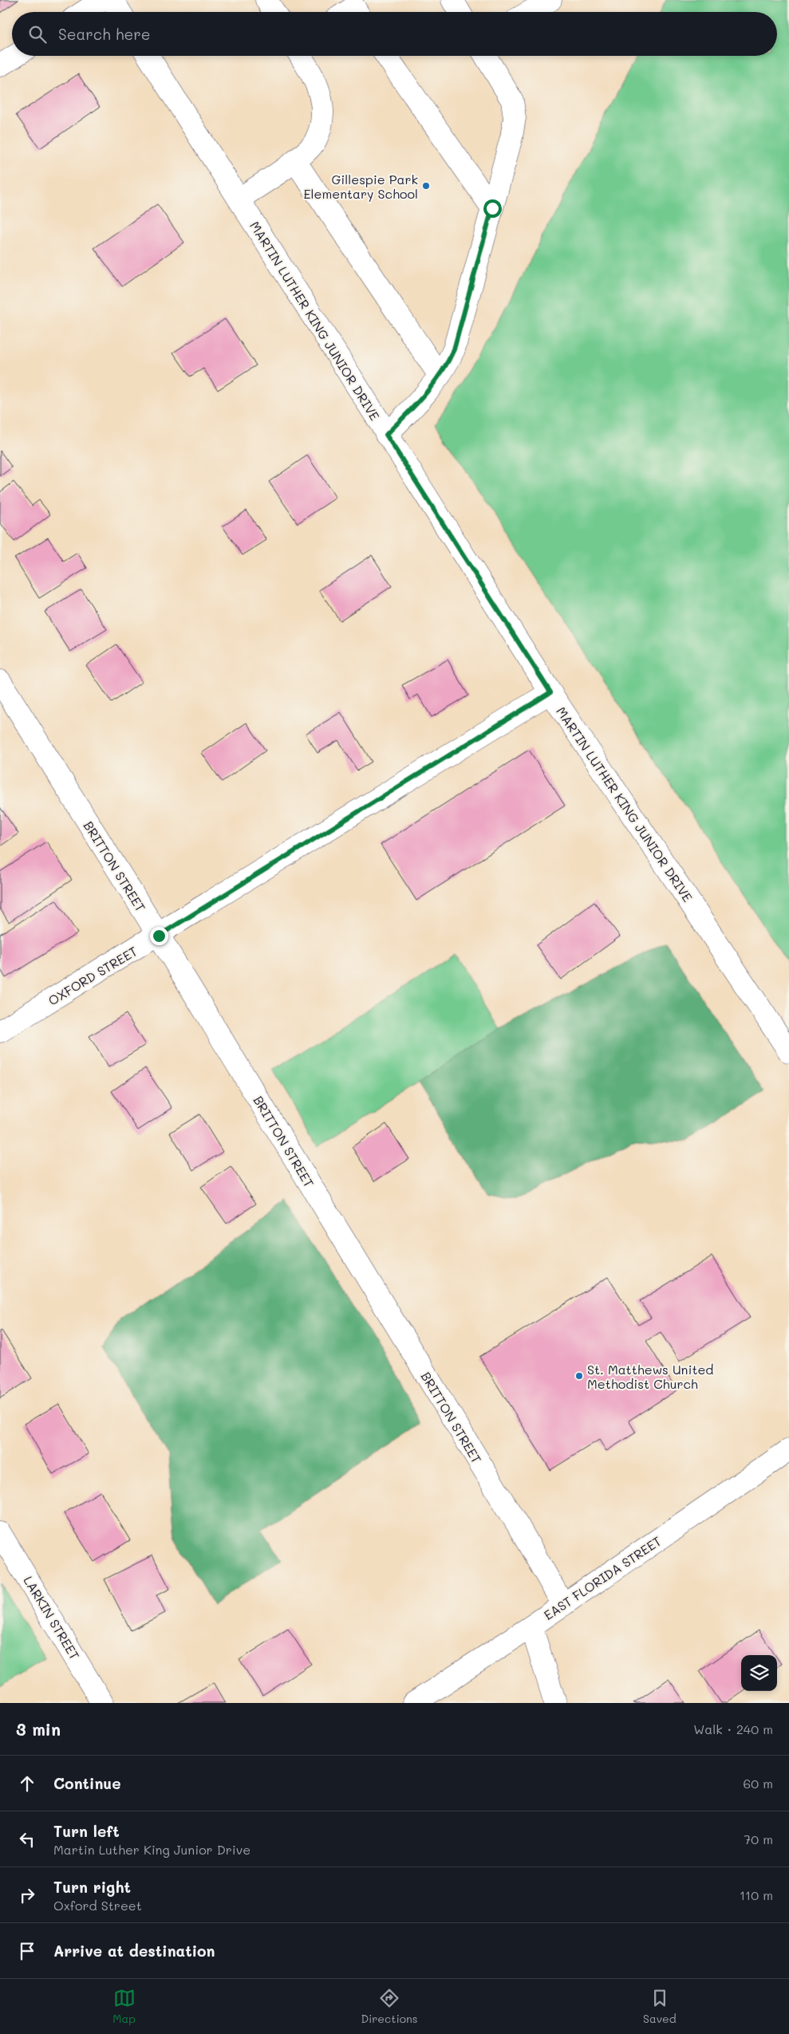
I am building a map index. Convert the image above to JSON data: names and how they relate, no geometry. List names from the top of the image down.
{
  "streets": {
    "street": [
      "MARTIN LUTHER KING JUNIOR DRIVE",
      "BRITTON STREET",
      "OXFORD STREET",
      "EAST FLORIDA STREET",
      "LARKIN STREET"
    ]
  },
  "crossings": [
    ["MARTIN LUTHER KING JUNIOR DRIVE", "OXFORD STREET"],
    ["BRITTON STREET", "OXFORD STREET"],
    ["BRITTON STREET", "EAST FLORIDA STREET"]
  ],
  "places": ["Gillespie Park Elementary School", "St. Matthews United Methodist Church"],
  "page": {
    "search": "Search here",
    "heading": ["3 min", "Walk · 240 m"],
    "list": [
      ["Continue", "60 m"],
      ["Turn left", "Martin Luther King Junior Drive", "70 m"],
      ["Turn right", "Oxford Street", "110 m"],
      "Arrive at destination"
    ],
    "nav": ["Map", "Directions", "Saved"]
  }
}
